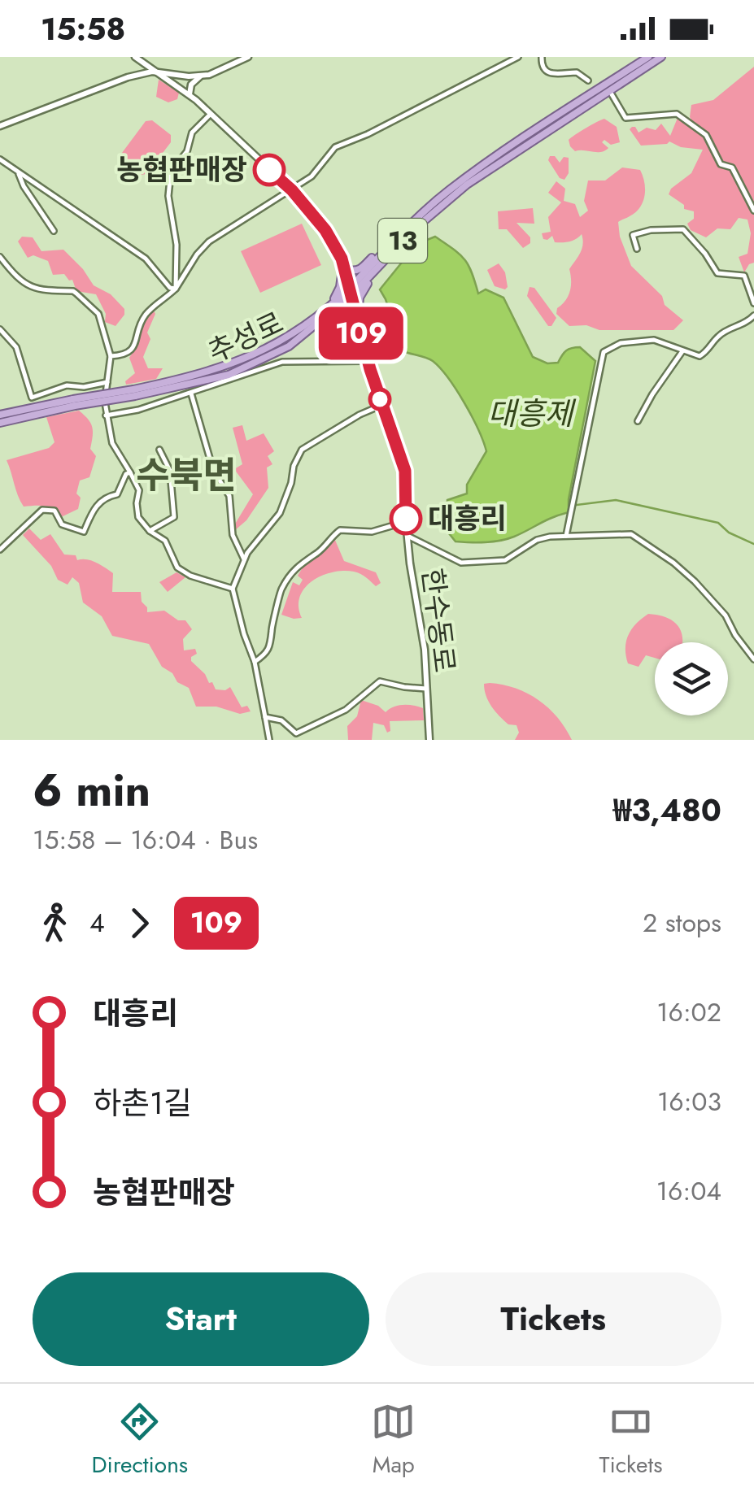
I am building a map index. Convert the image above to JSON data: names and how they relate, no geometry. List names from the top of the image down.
{
  "streets": {
    "main road": ["13", "추성로"],
    "street": ["한수동로"]
  },
  "crossings": [
    ["추성로", "한수동로"]
  ],
  "districts": ["수북면"],
  "water": ["대흥제"],
  "places": ["농협판매장", "대흥리"],
  "lines": ["bus line 109"],
  "page": {
    "status": "15:58",
    "on_map": "109",
    "heading": ["6 min", "15:58 – 16:04 · Bus", "₩3,480"],
    "legs": ["4", "109", "2 stops"],
    "list": [
      {
        "name": "대흥리",
        "value": "16:02"
      },
      {
        "name": "하촌1길",
        "value": "16:03"
      },
      {
        "name": "농협판매장",
        "value": "16:04"
      }
    ],
    "buttons": ["Start", "Tickets"],
    "tabs": ["Directions", "Map", "Tickets"]
  }
}
